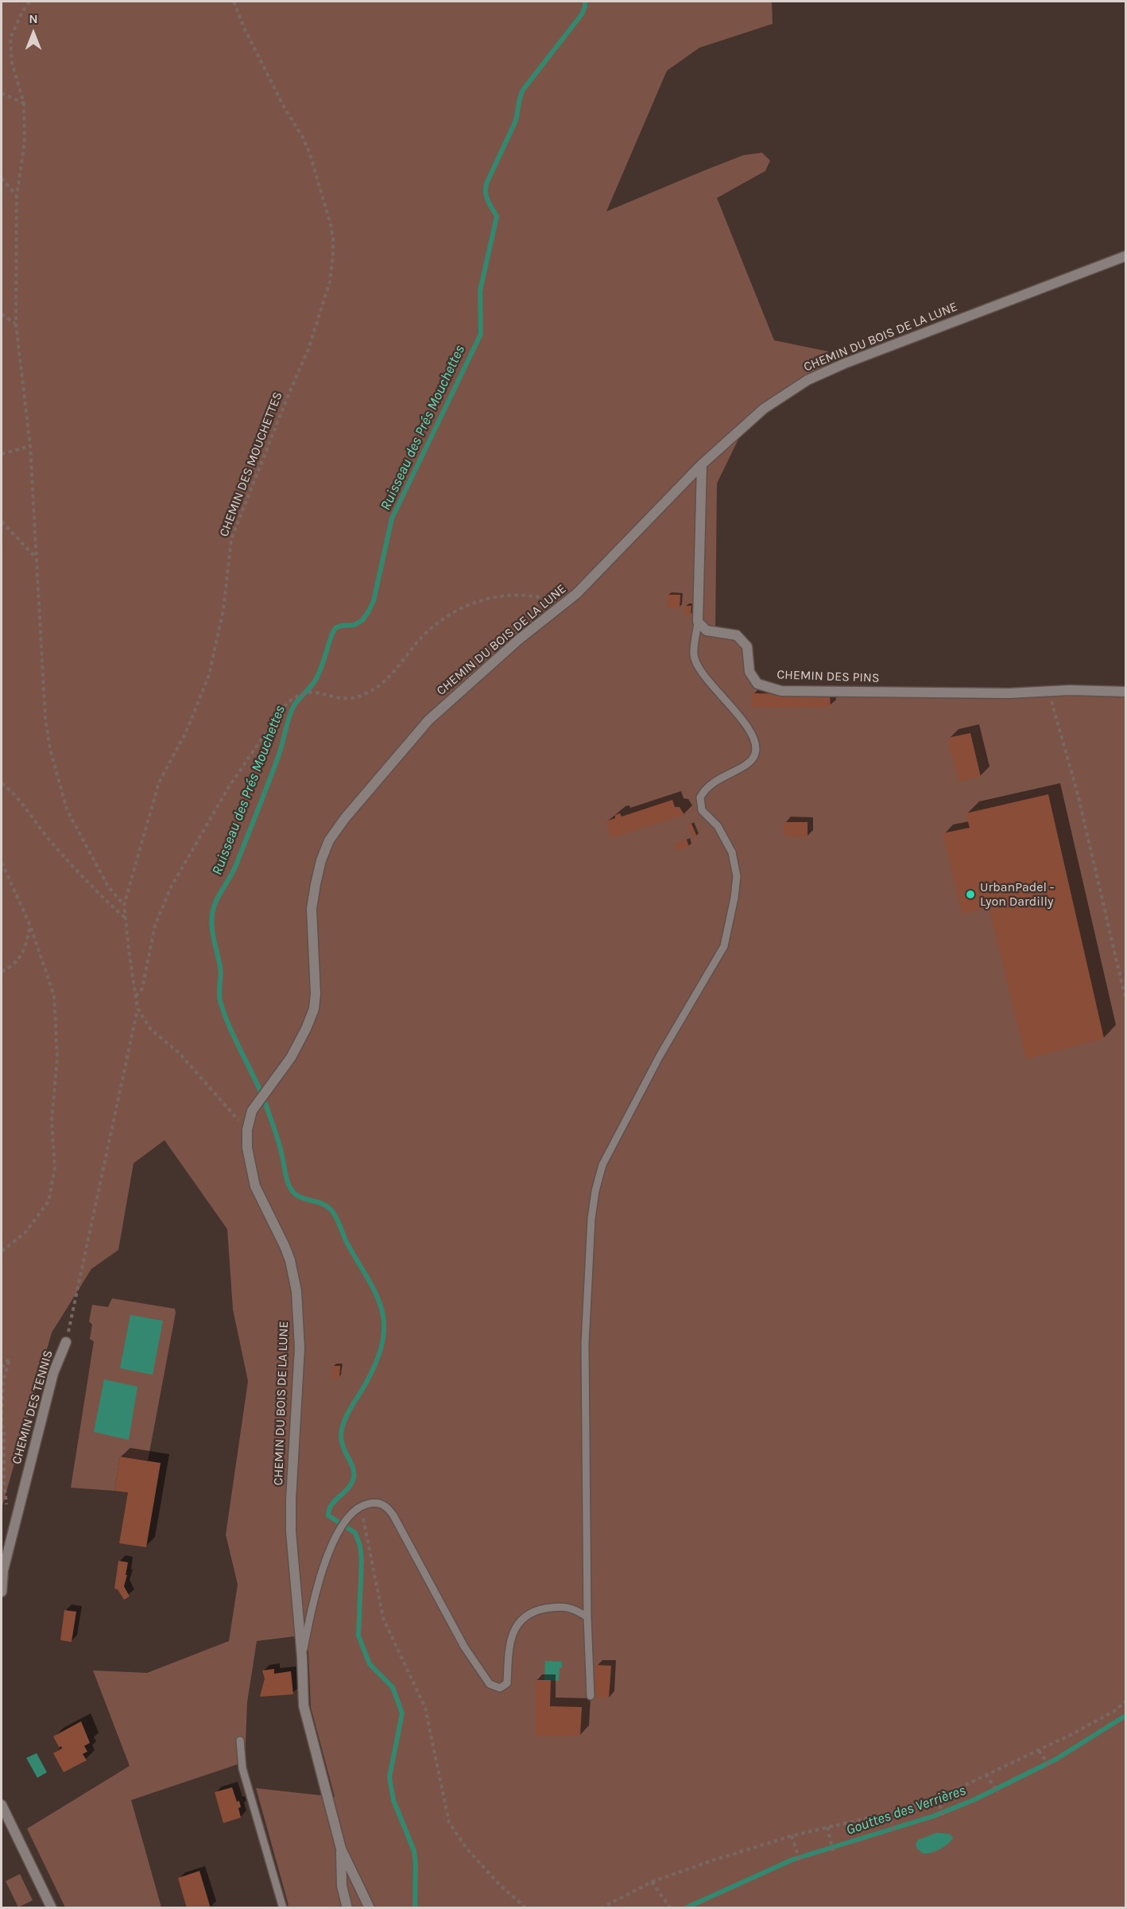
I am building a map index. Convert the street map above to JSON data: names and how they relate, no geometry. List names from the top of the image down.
{
  "streets": {
    "street": ["CHEMIN DU BOIS DE LA LUNE", "CHEMIN DES PINS", "CHEMIN DES TENNIS"],
    "path": ["CHEMIN DES MOUCHETTES"]
  },
  "crossings": [
    ["CHEMIN DU BOIS DE LA LUNE", "CHEMIN DES MOUCHETTES"]
  ],
  "water": ["Ruisseau des Prés Mouchettes", "Gouttes des Verrières"],
  "places": ["UrbanPadel - Lyon Dardilly"],
  "north": "top"
}
